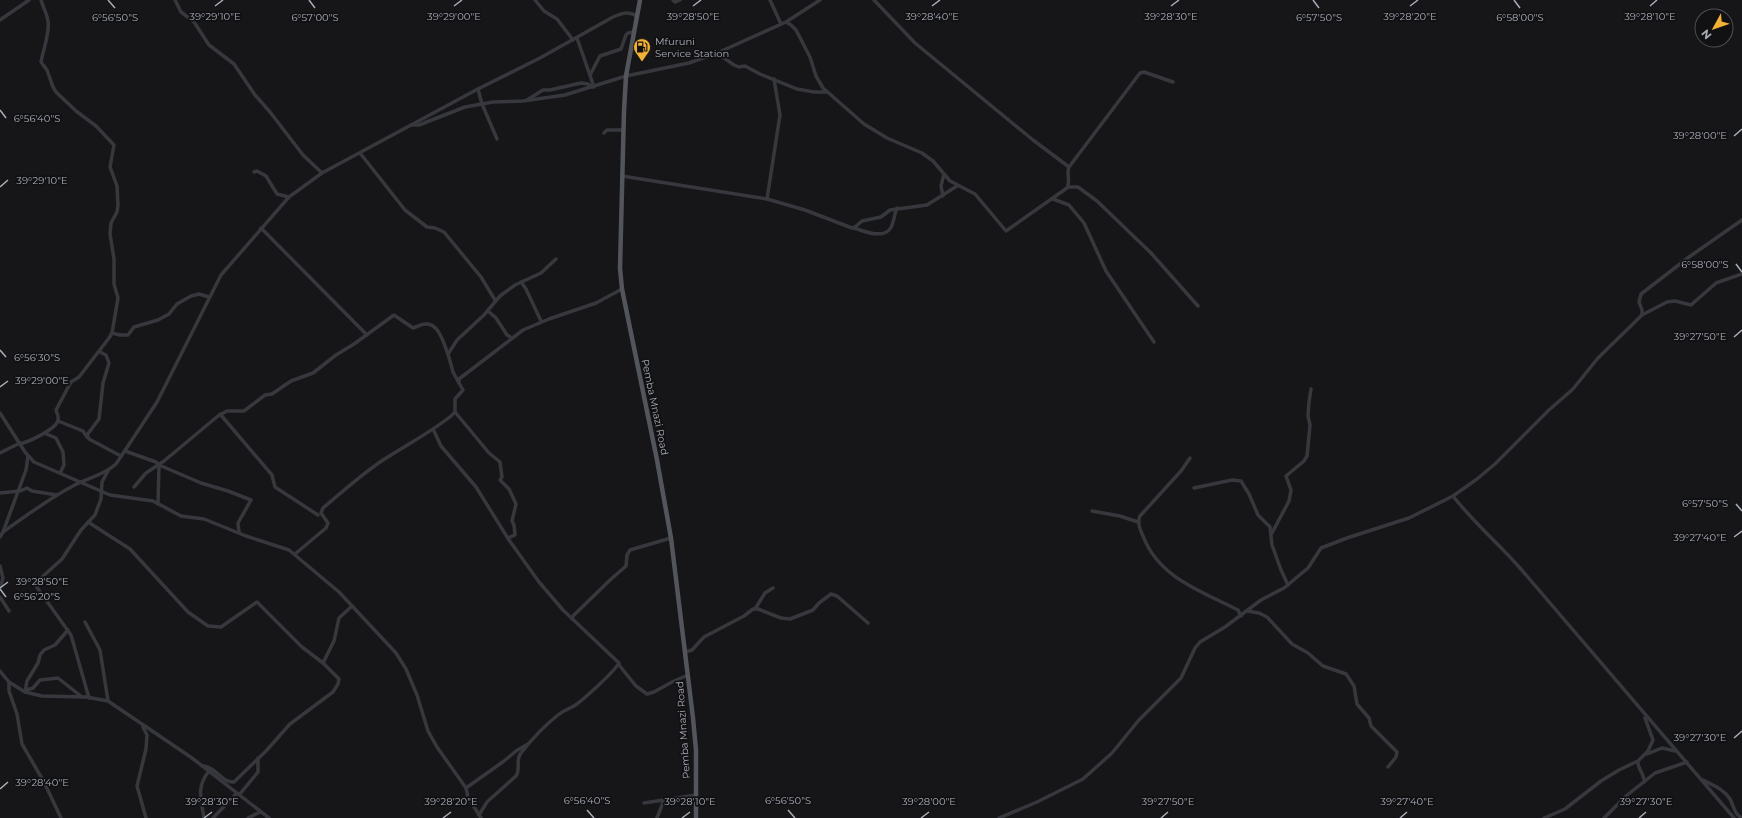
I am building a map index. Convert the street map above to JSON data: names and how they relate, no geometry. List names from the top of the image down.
{
  "streets": {
    "main road": ["Pemba Mnazi Road"]
  },
  "places": {
    "fuel station": ["Mfuruni Service Station"]
  },
  "north": "bottom left",
  "coordinates": [
    "39°28'20\"E",
    "39°29'10\"E",
    "39°29'00\"E",
    "39°28'50\"E",
    "39°28'40\"E",
    "39°28'30\"E",
    "39°28'10\"E",
    "6°56'50\"S",
    "6°57'00\"S",
    "6°57'50\"S",
    "6°58'00\"S",
    "6°56'40\"S",
    "39°28'00\"E",
    "39°27'50\"E",
    "6°56'30\"S",
    "39°27'40\"E",
    "6°56'20\"S",
    "39°27'30\"E"
  ]
}
